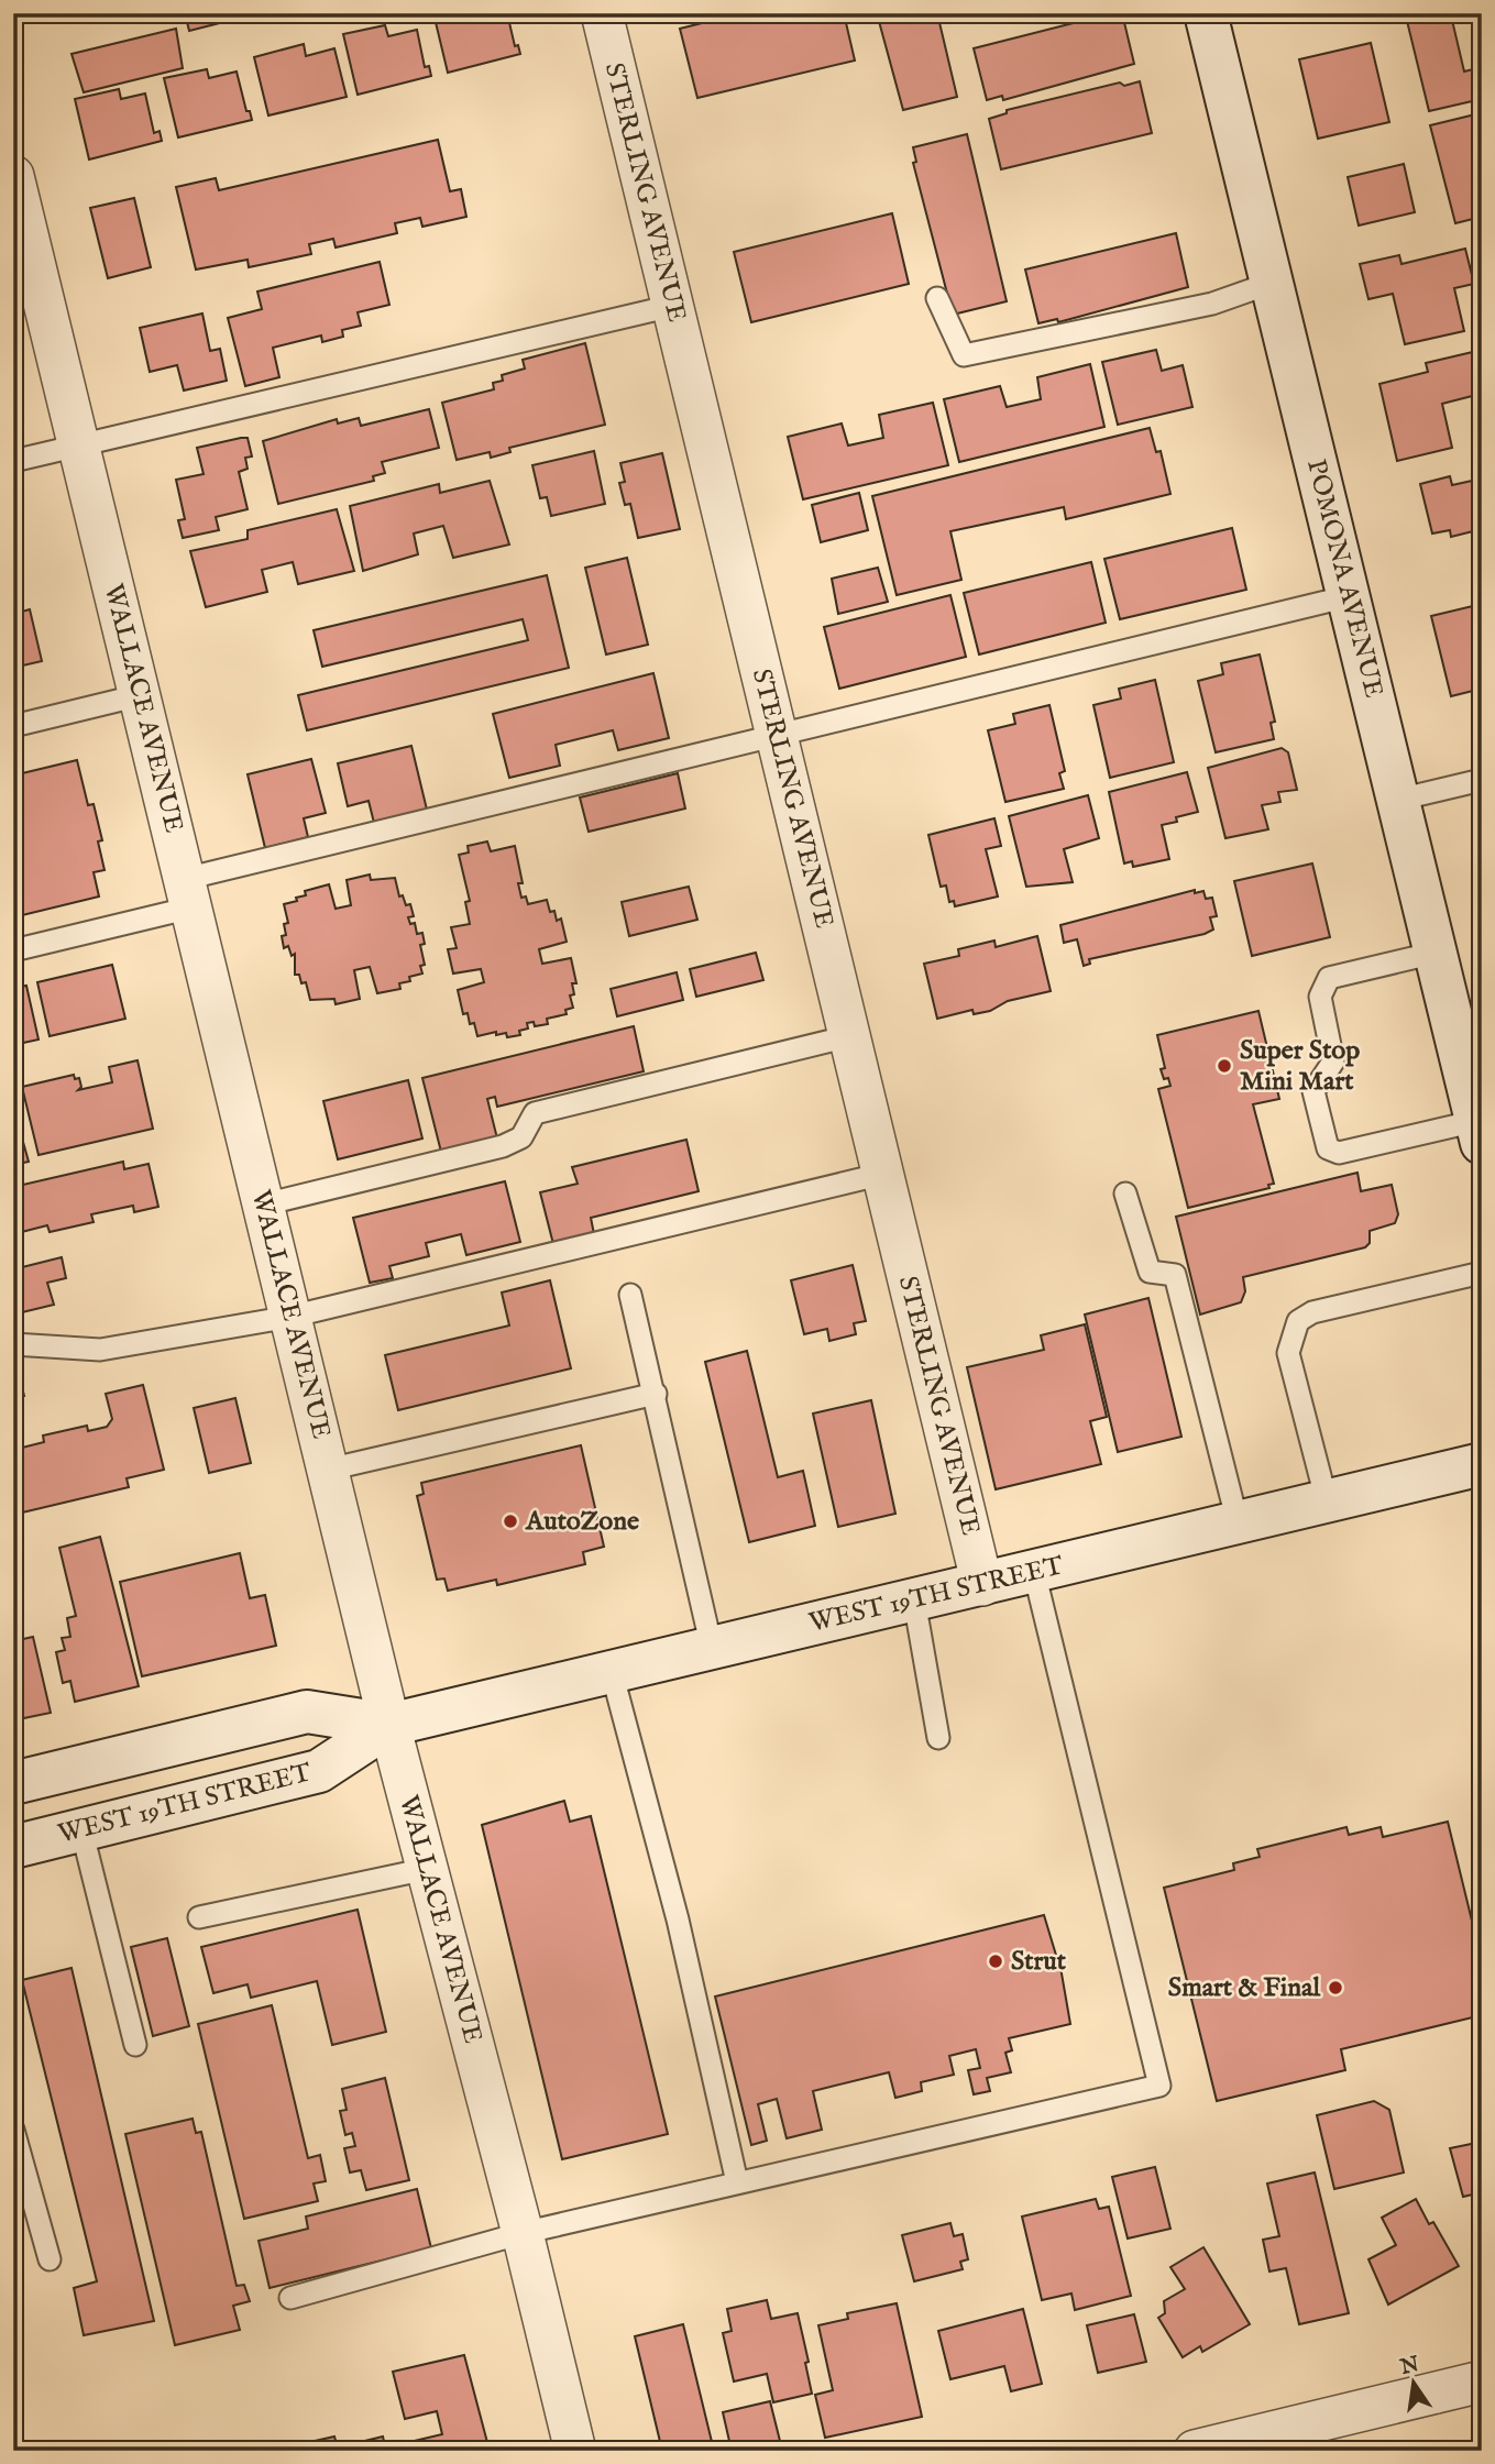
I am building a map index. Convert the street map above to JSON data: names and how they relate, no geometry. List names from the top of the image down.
{
  "streets": {
    "main road": ["POMONA AVENUE", "WEST 19TH STREET"],
    "street": ["STERLING AVENUE", "WALLACE AVENUE"]
  },
  "crossings": [
    ["STERLING AVENUE", "WEST 19TH STREET"],
    ["WALLACE AVENUE", "WEST 19TH STREET"]
  ],
  "places": [
    "Super Stop Mini Mart",
    "AutoZone",
    "Strut",
    "Smart & Final"
  ],
  "north": "top"
}
